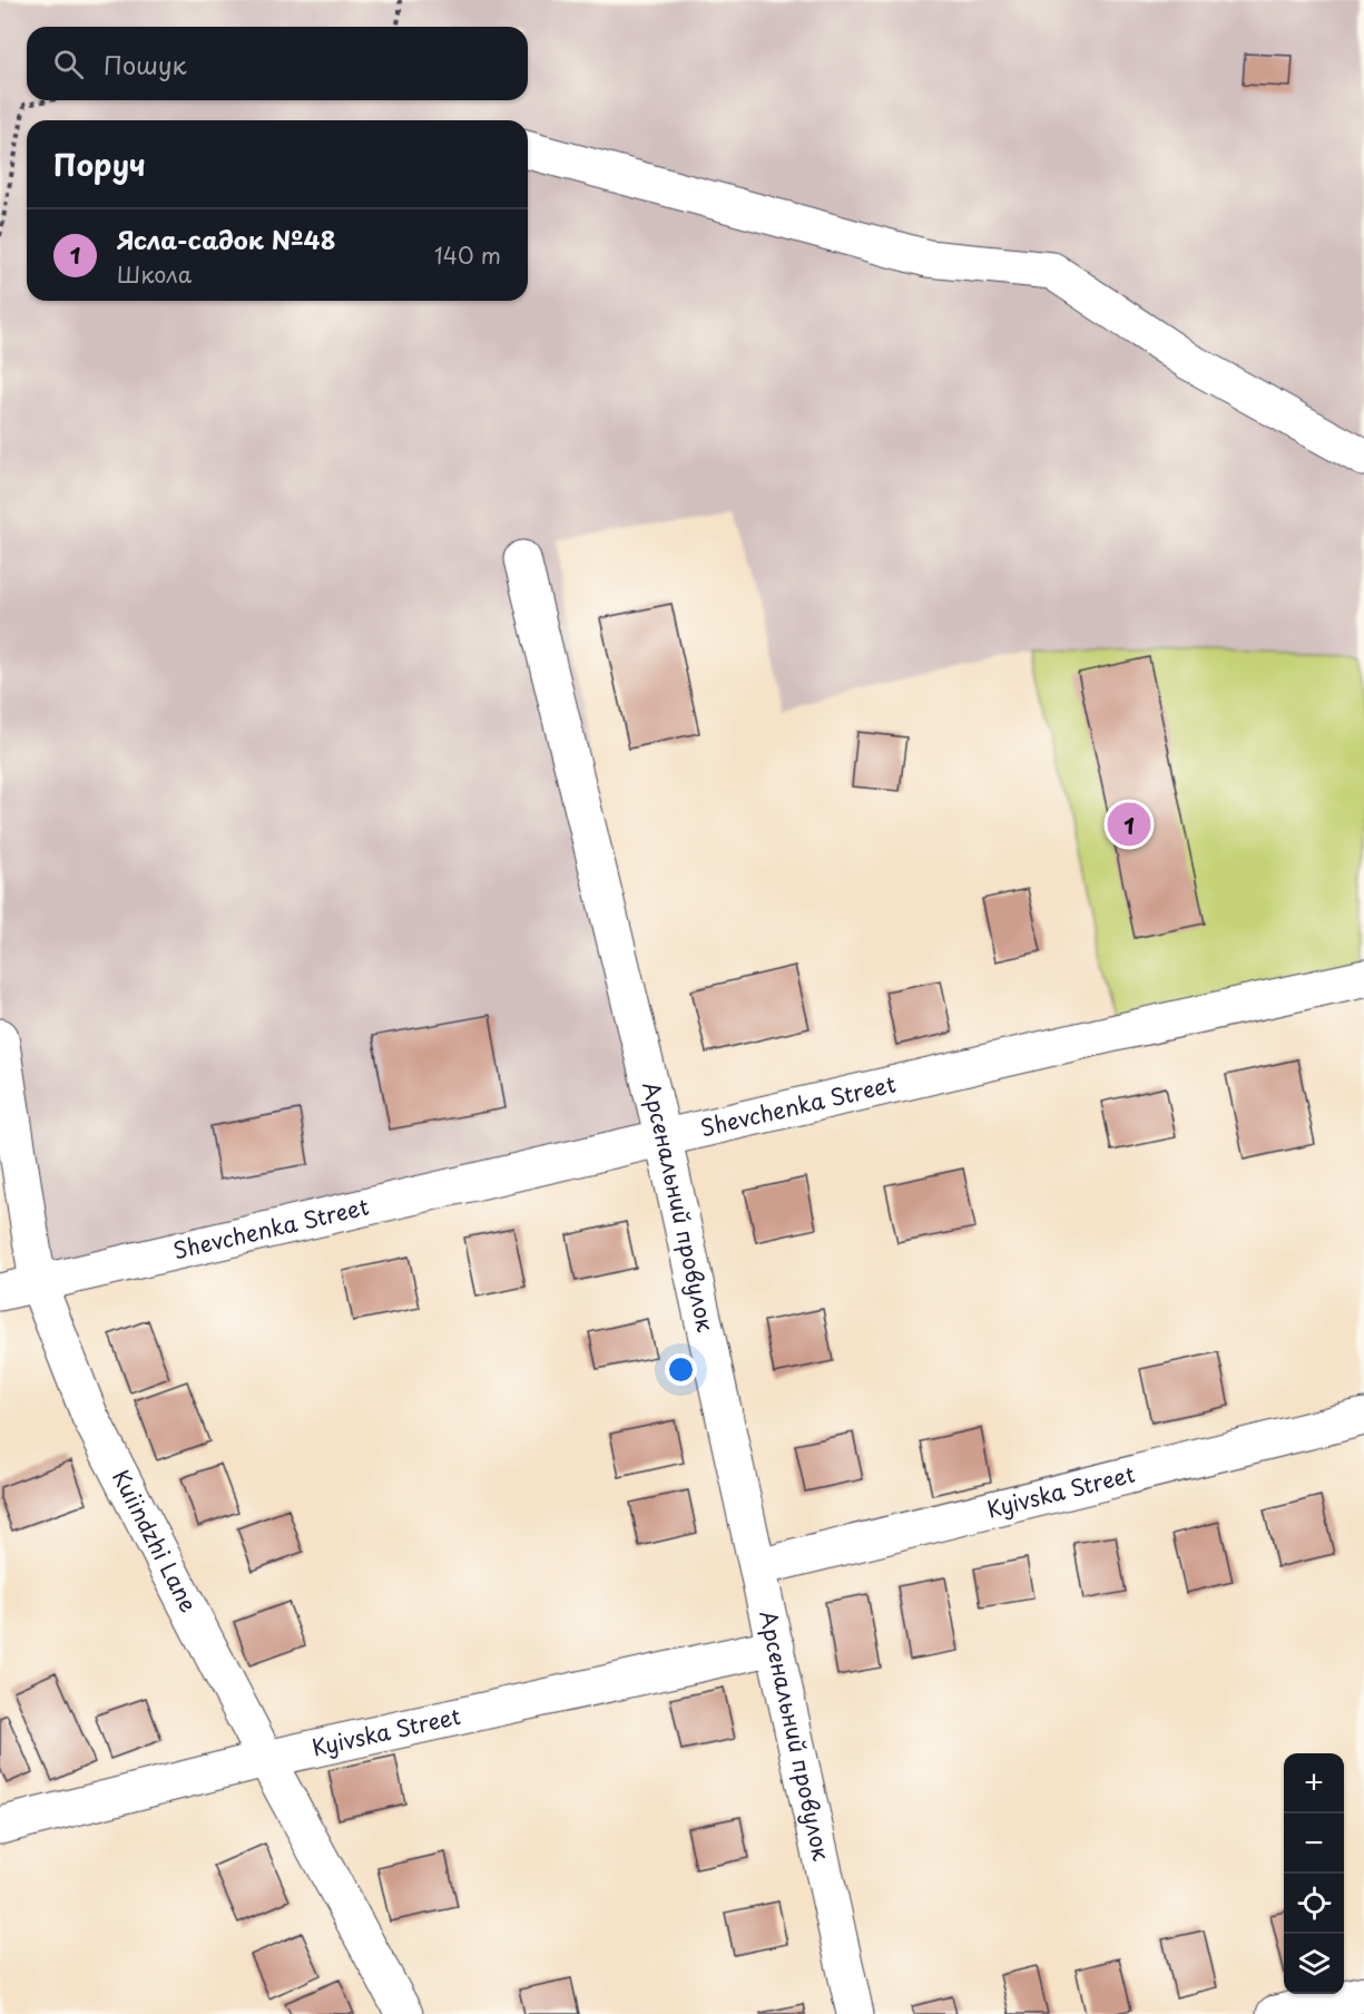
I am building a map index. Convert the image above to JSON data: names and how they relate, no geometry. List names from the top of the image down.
{
  "streets": {
    "street": [
      "Shevchenka Street",
      "Арсенальний провулок",
      "Kyivska Street",
      "Kuiindzhi Lane"
    ]
  },
  "crossings": [
    ["Shevchenka Street", "Арсенальний провулок"],
    ["Shevchenka Street", "Kuiindzhi Lane"],
    ["Арсенальний провулок", "Kyivska Street"],
    ["Kyivska Street", "Kuiindzhi Lane"]
  ],
  "page": {
    "search": "Пошук",
    "heading": "Поруч",
    "list": [
      {
        "mark": "1",
        "name": "Ясла-садок №48",
        "note": "Школа",
        "value": "140 m"
      }
    ],
    "pins": "1",
    "map_buttons": ["+", "−"]
  }
}
